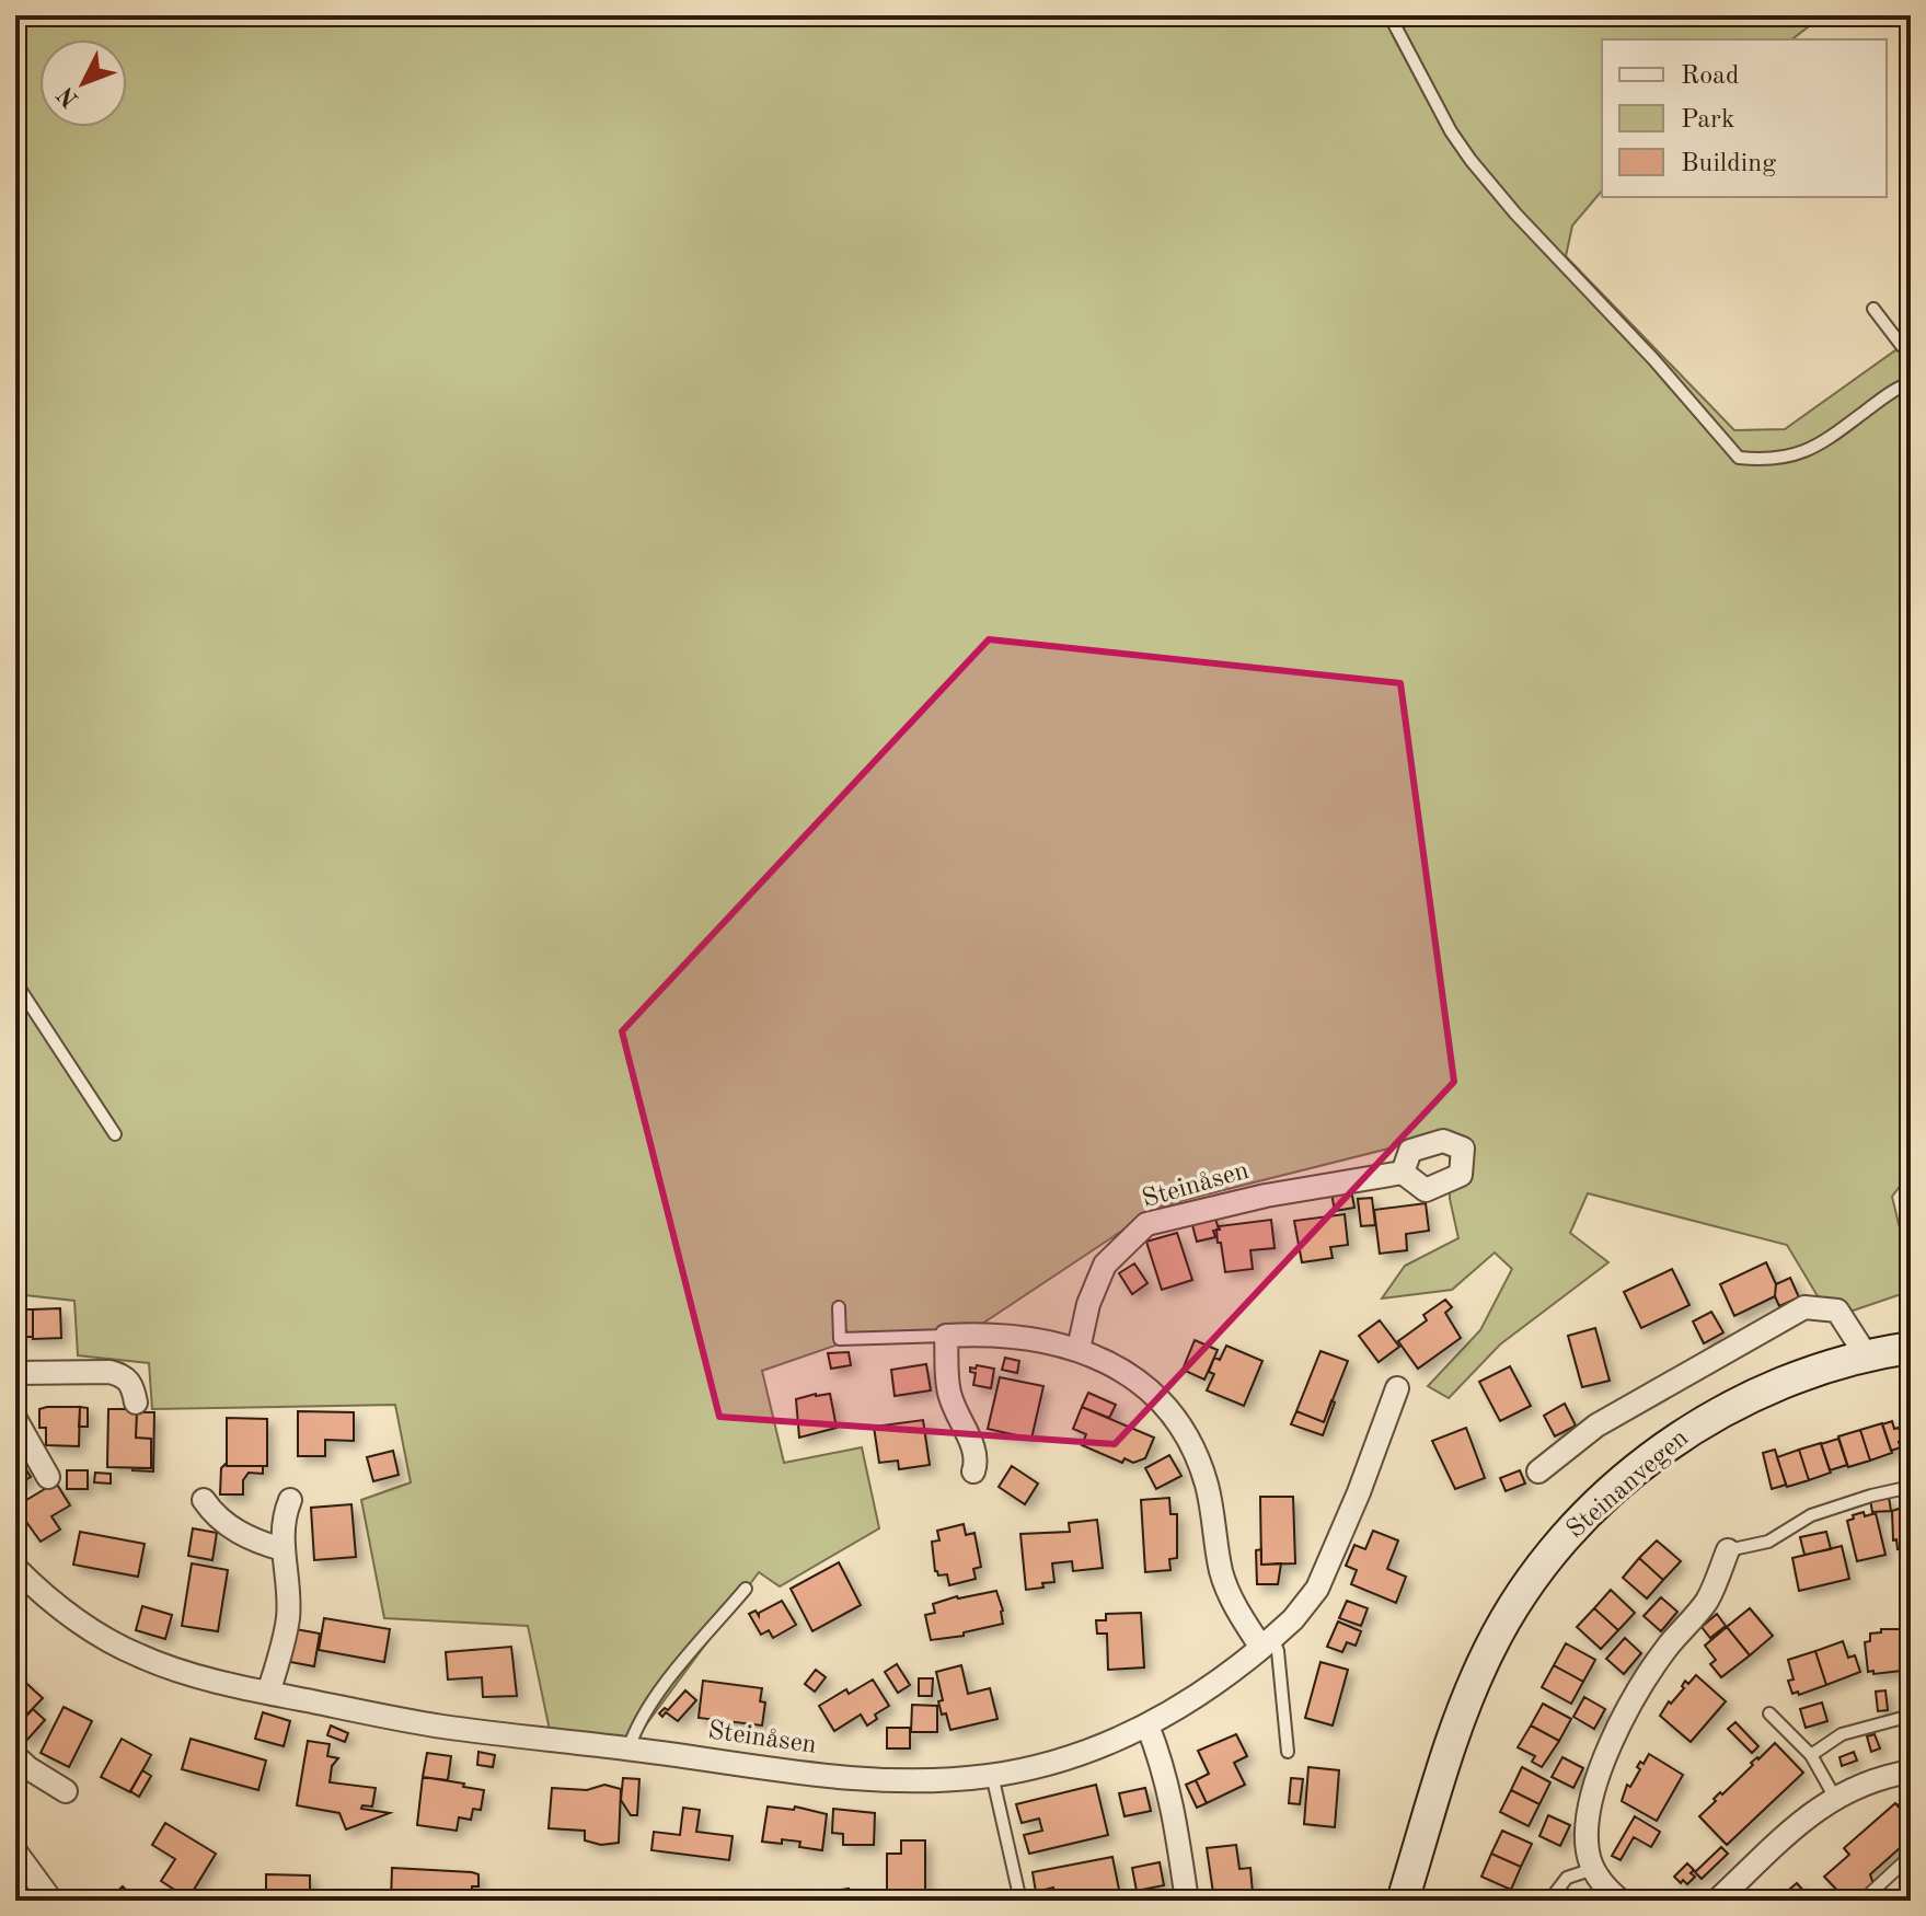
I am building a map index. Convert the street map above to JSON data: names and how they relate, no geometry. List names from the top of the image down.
{
  "streets": {
    "main road": ["Steinanvegen"],
    "street": ["Steinåsen"]
  },
  "legend": ["Road", "Park", "Building"],
  "north": "bottom left"
}
